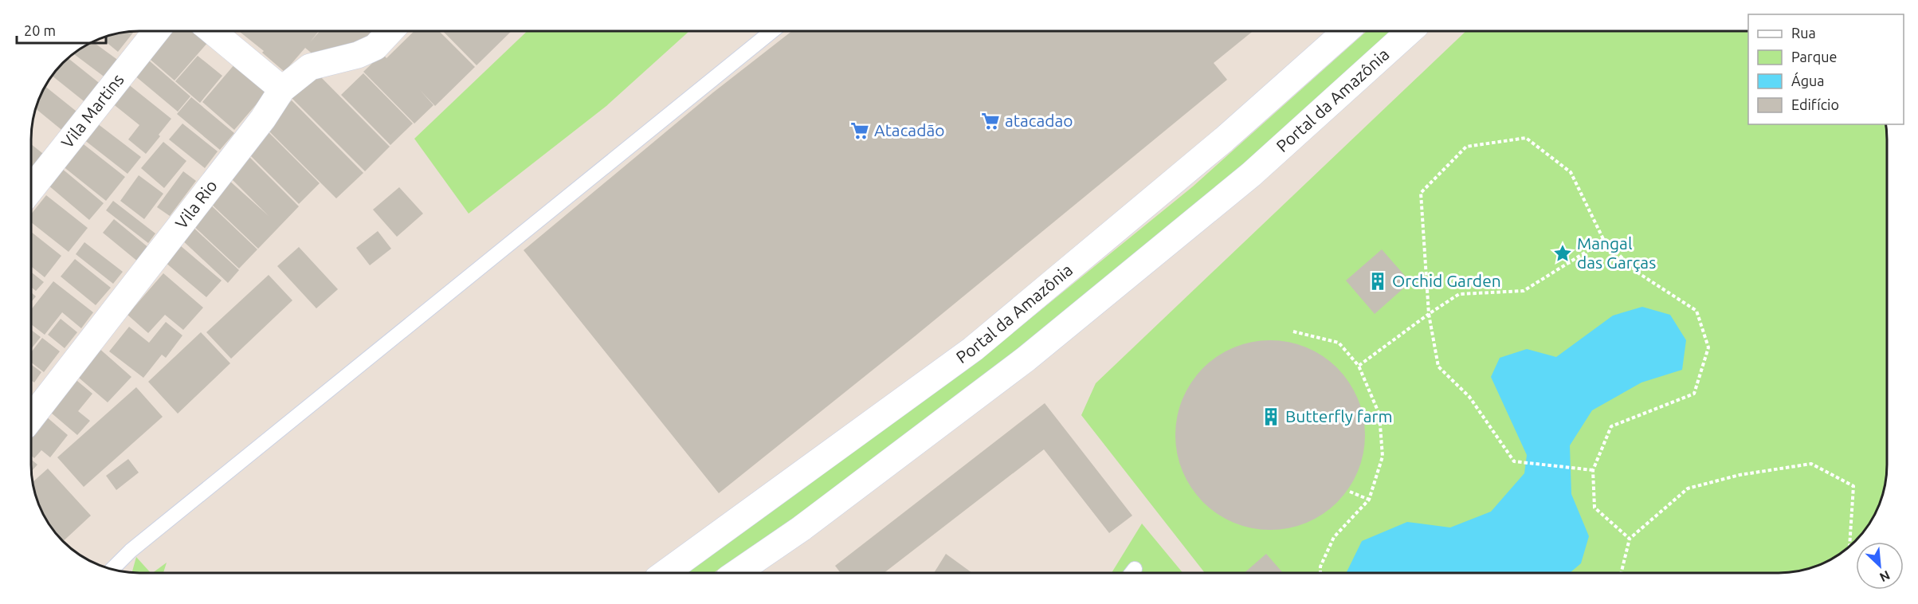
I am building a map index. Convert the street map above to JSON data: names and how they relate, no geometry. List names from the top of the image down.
{
  "streets": {
    "street": ["Portal da Amazônia", "Vila Martins", "Vila Rio"]
  },
  "places": {
    "supermarket": ["atacadao", "Atacadão"],
    "place": ["Mangal das Garças"],
    "building": ["Orchid Garden", "Butterfly farm"]
  },
  "legend": [
    "Rua",
    "Parque",
    "Água",
    "Edifício"
  ],
  "scale_bar": "20 m",
  "north": "bottom right"
}
